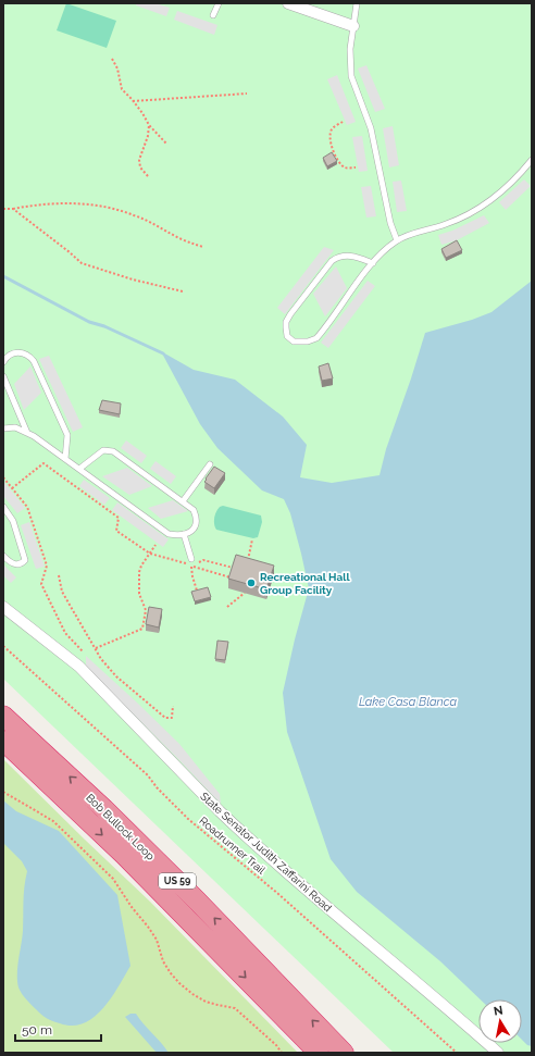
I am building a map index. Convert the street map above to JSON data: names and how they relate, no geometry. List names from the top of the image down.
{
  "streets": {
    "highway": ["Bob Bullock Loop", "US 59"],
    "street": ["State Senator Judith Zaffarini Road"],
    "path": ["Roadrunner Trail"]
  },
  "water": ["Lake Casa Blanca"],
  "places": ["Recreational Hall Group Facility"],
  "scale_bar": "50 m",
  "north": "top"
}
